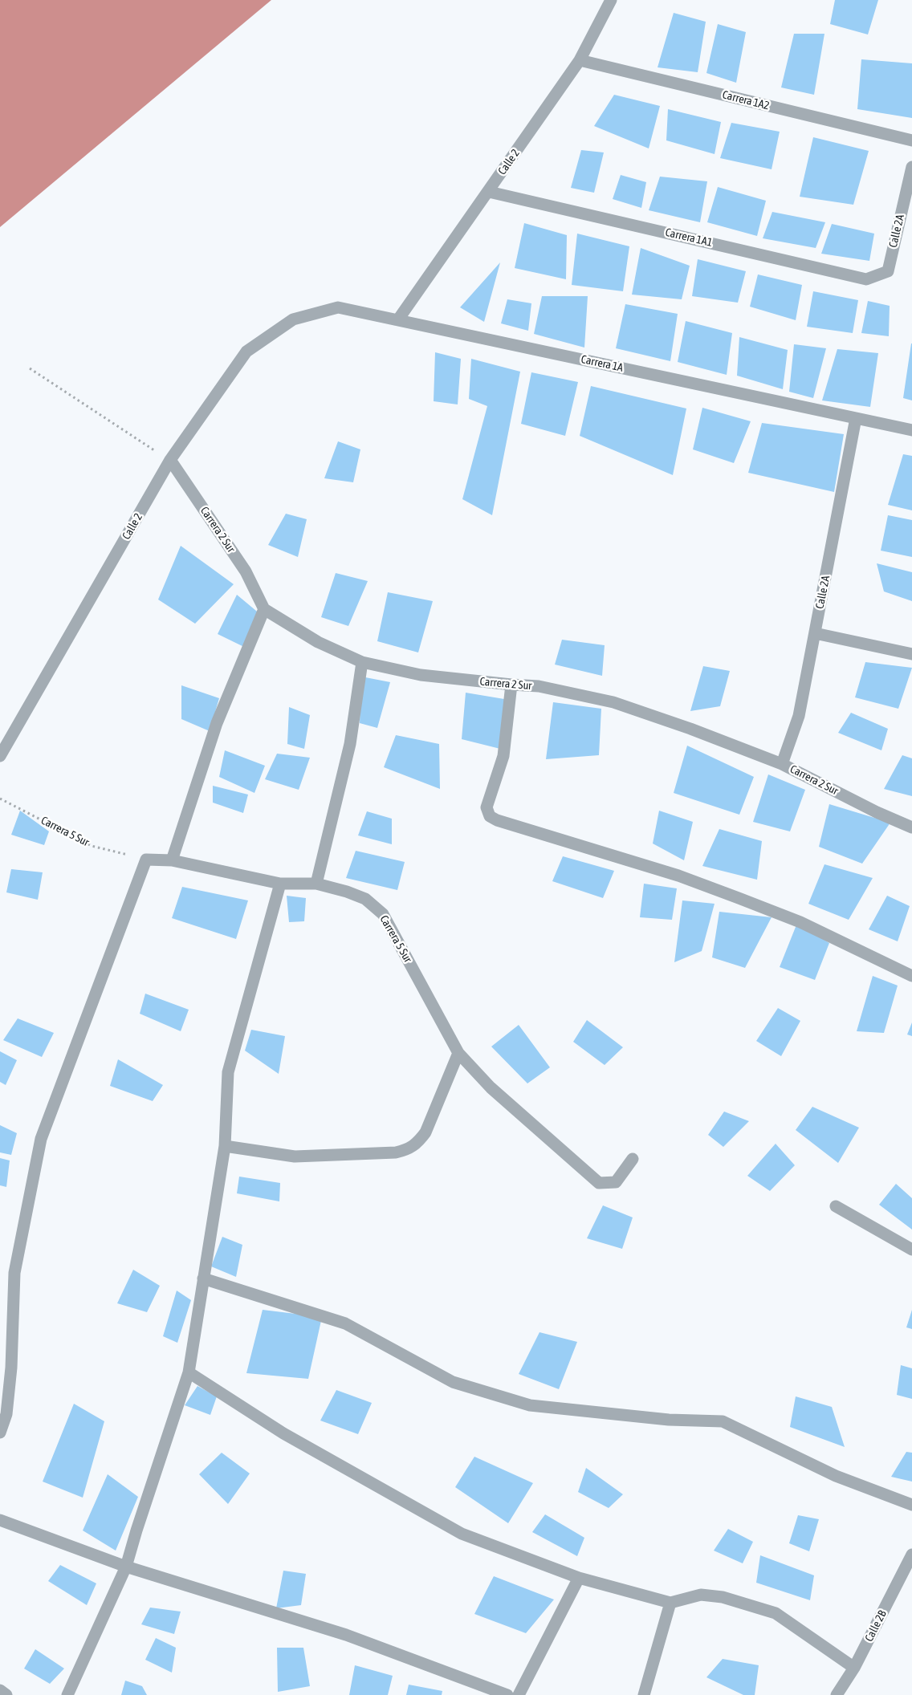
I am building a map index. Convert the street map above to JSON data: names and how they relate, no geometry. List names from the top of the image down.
{
  "streets": {
    "street": [
      "Carrera 1A2",
      "Calle 2",
      "Calle 2A",
      "Carrera 1A1",
      "Carrera 1A",
      "Carrera 2 Sur",
      "Carrera 5 Sur",
      "Calle 2B"
    ]
  },
  "crossings": [
    ["Carrera 1A2", "Calle 2"],
    ["Calle 2", "Carrera 1A1"],
    ["Calle 2", "Carrera 1A"],
    ["Calle 2", "Carrera 2 Sur"],
    ["Calle 2A", "Carrera 1A1"],
    ["Calle 2A", "Carrera 1A"],
    ["Calle 2A", "Carrera 2 Sur"]
  ]
}
